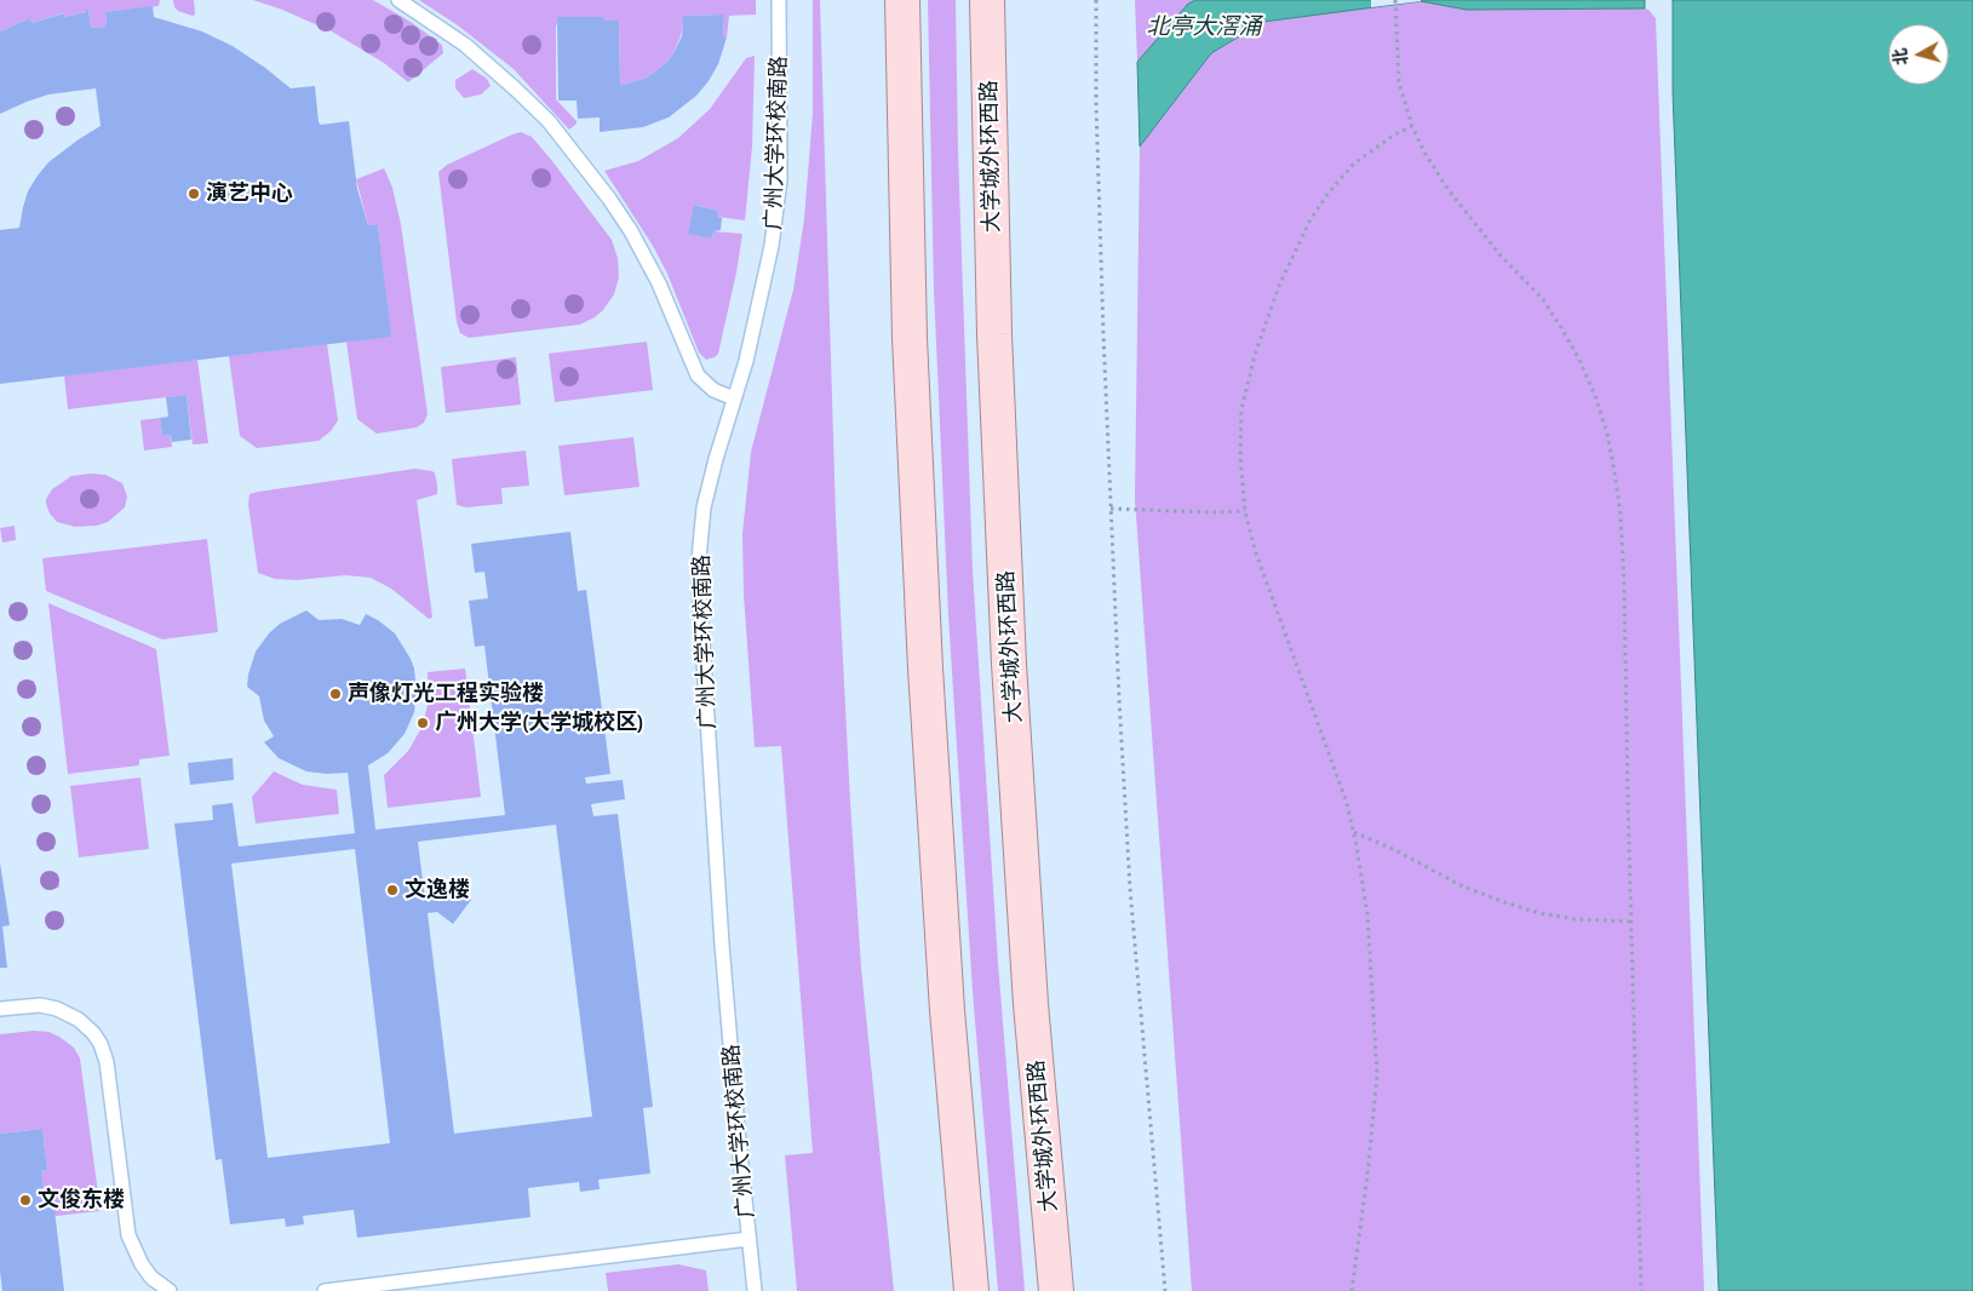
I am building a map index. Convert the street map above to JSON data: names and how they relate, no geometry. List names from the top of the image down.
{
  "streets": {
    "main road": ["大学城外环西路"],
    "lane": ["广州大学环校南路"]
  },
  "water": ["北亭大滘涌"],
  "places": [
    "演艺中心",
    "声像灯光工程实验楼",
    "广州大学(大学城校区)",
    "文逸楼",
    "文俊东楼"
  ],
  "north": "left"
}
